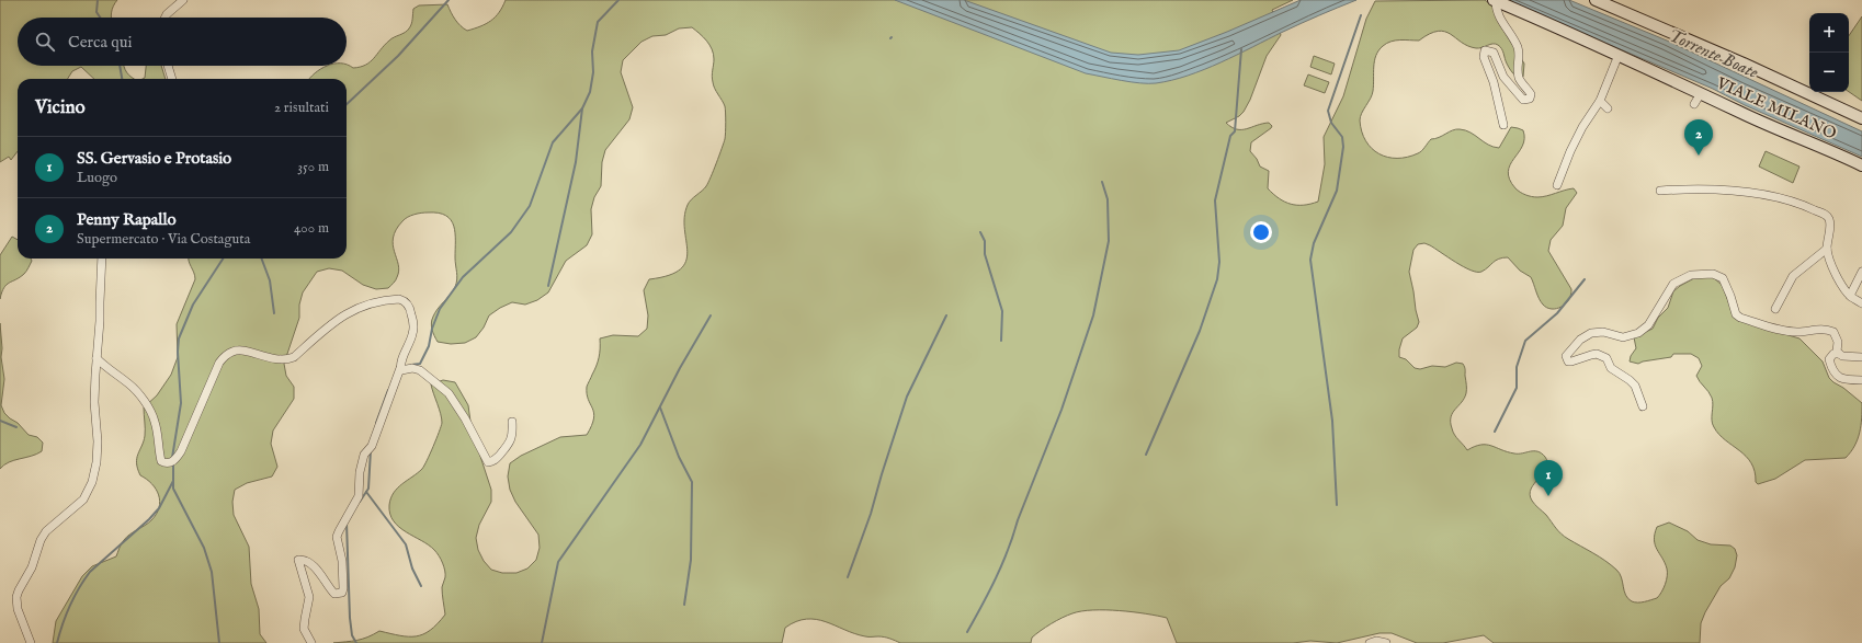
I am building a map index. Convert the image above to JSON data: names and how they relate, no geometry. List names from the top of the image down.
{
  "streets": {
    "street": ["VIALE MILANO"]
  },
  "water": ["Torrente Boate"],
  "page": {
    "map_buttons": ["+", "−"],
    "search": "Cerca qui",
    "heading": ["Vicino", "2 risultati"],
    "pins": ["2", "1"],
    "list": [
      {
        "mark": "1",
        "name": "SS. Gervasio e Protasio",
        "note": "Luogo",
        "value": "350 m"
      },
      {
        "mark": "2",
        "name": "Penny Rapallo",
        "note": "Supermercato · Via Costaguta",
        "value": "400 m"
      }
    ]
  }
}
